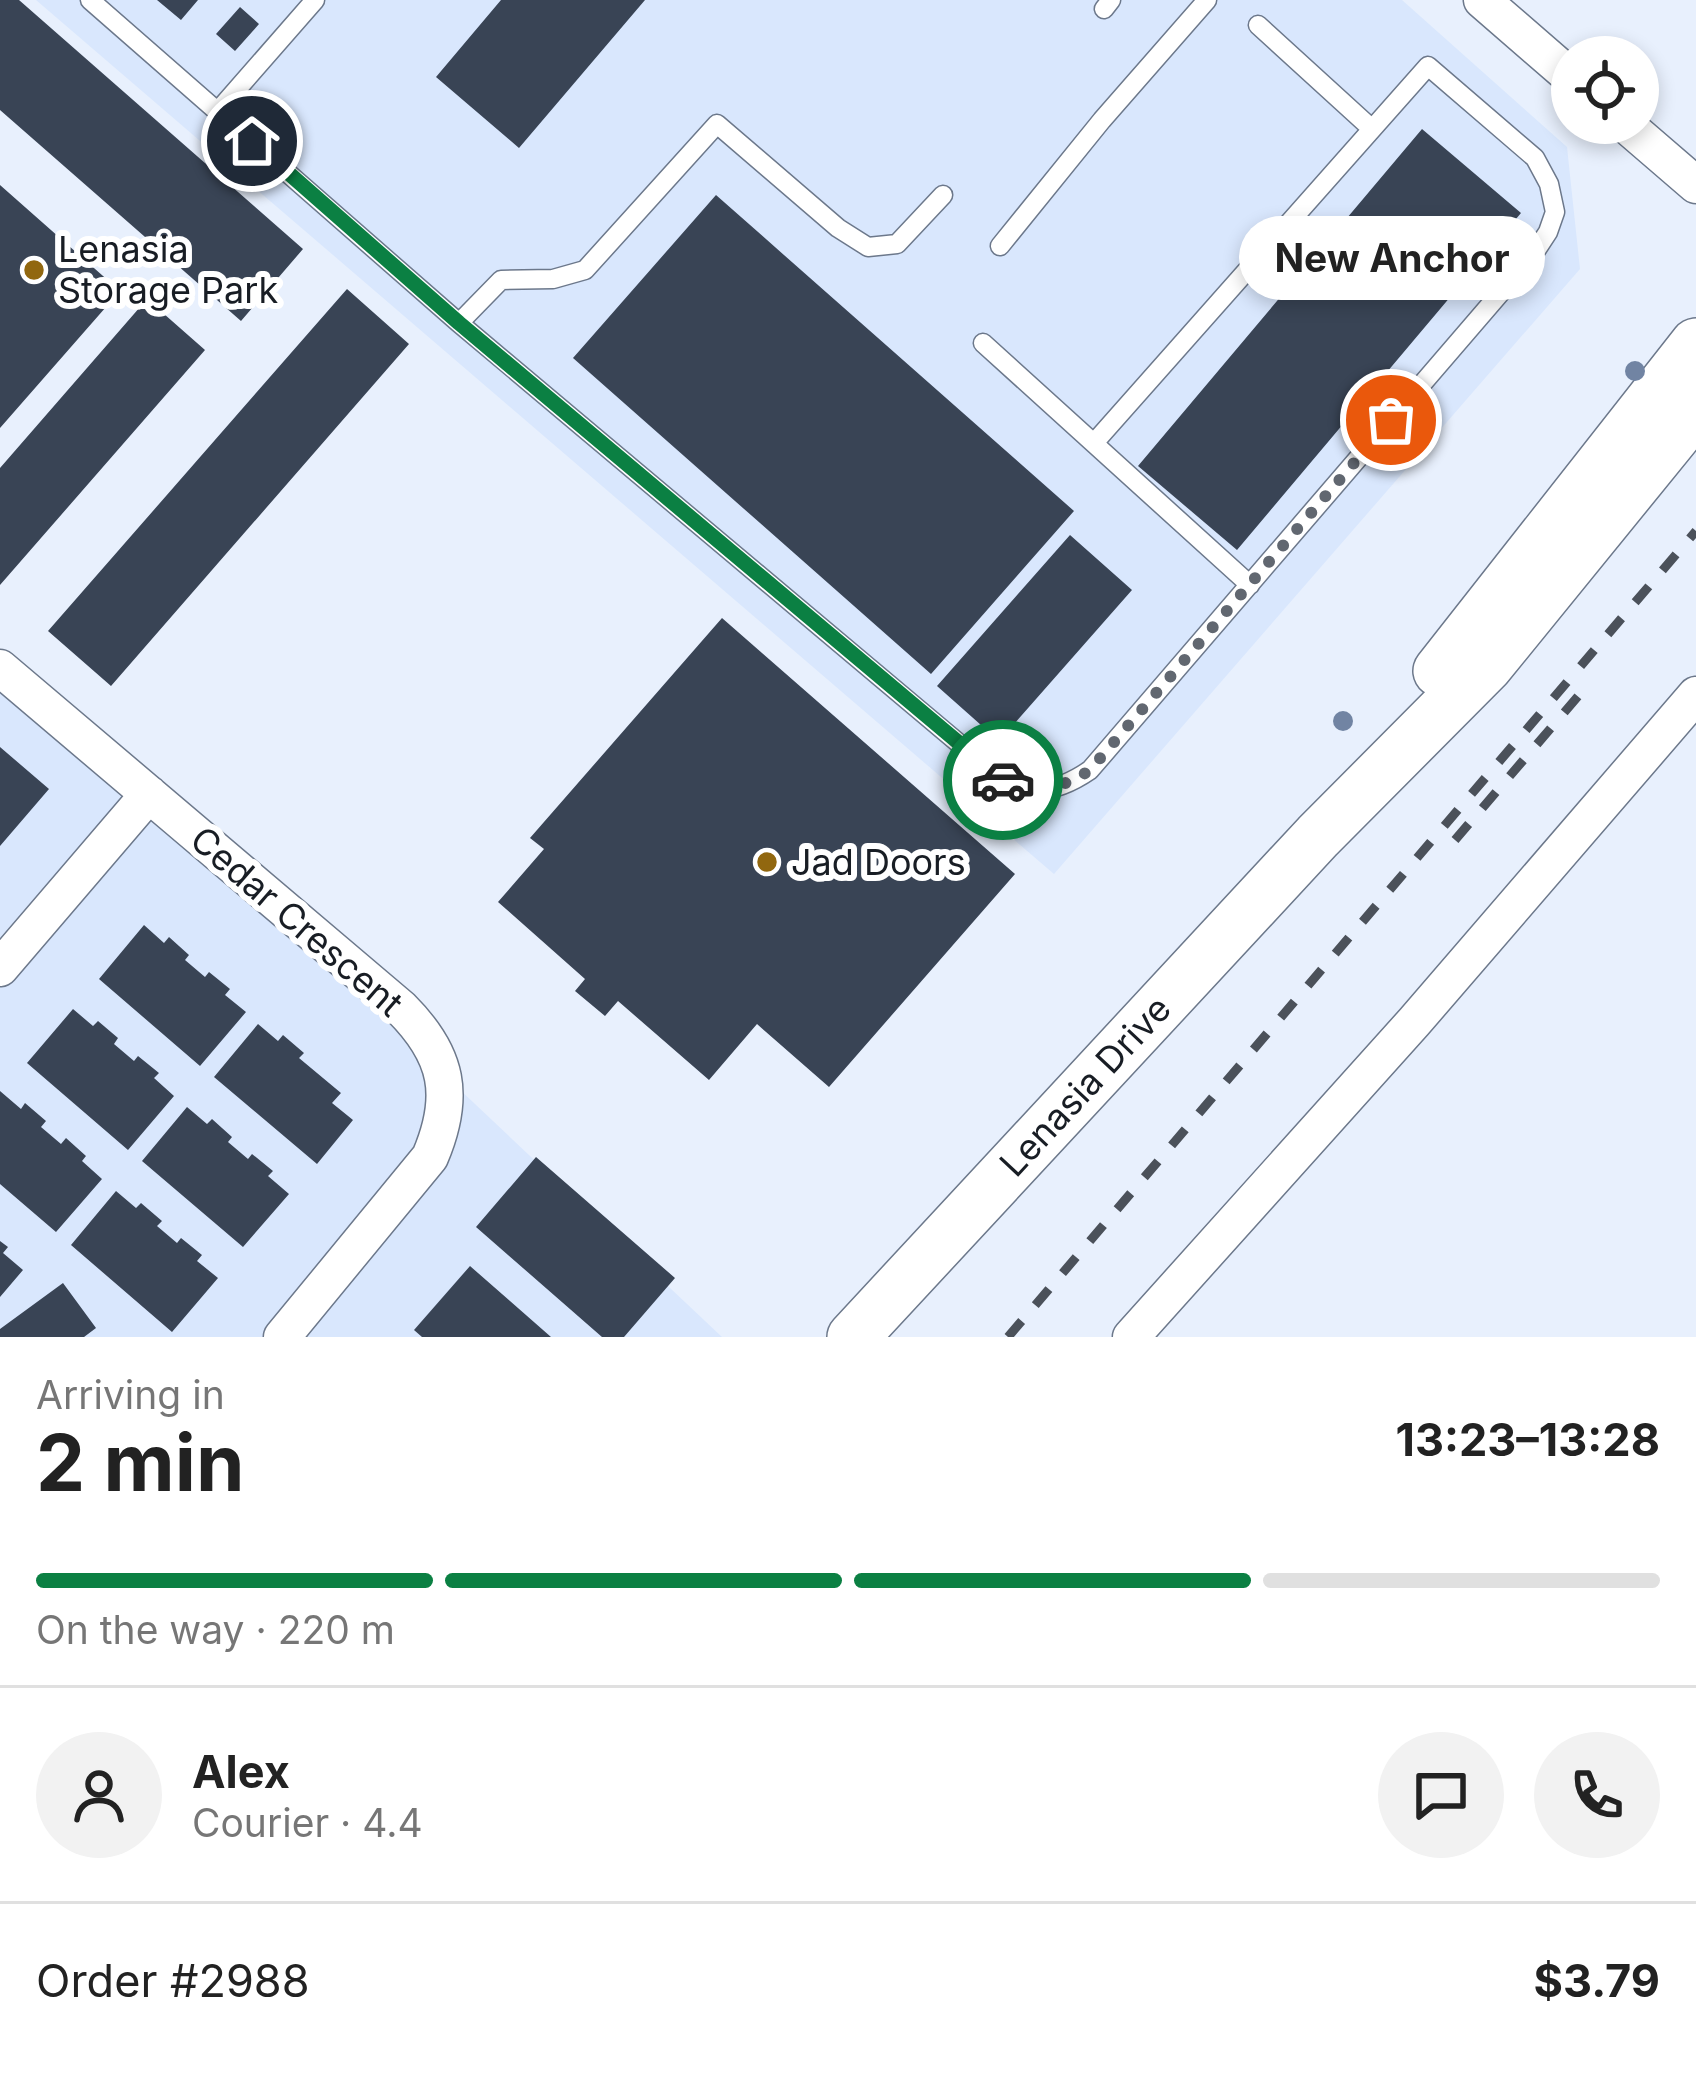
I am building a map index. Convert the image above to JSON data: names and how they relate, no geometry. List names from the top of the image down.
{
  "streets": {
    "main road": ["Lenasia Drive"],
    "street": ["Cedar Crescent"]
  },
  "places": ["Lenasia Storage Park", "New Anchor", "Jad Doors"],
  "page": {
    "bubble": "New Anchor",
    "heading": ["2 min", "Arriving in", "13:23–13:28"],
    "panel": [
      "Alex",
      "Courier · 4.4",
      "Order #2988",
      "$3.79"
    ],
    "bar": "On the way · 220 m"
  }
}
